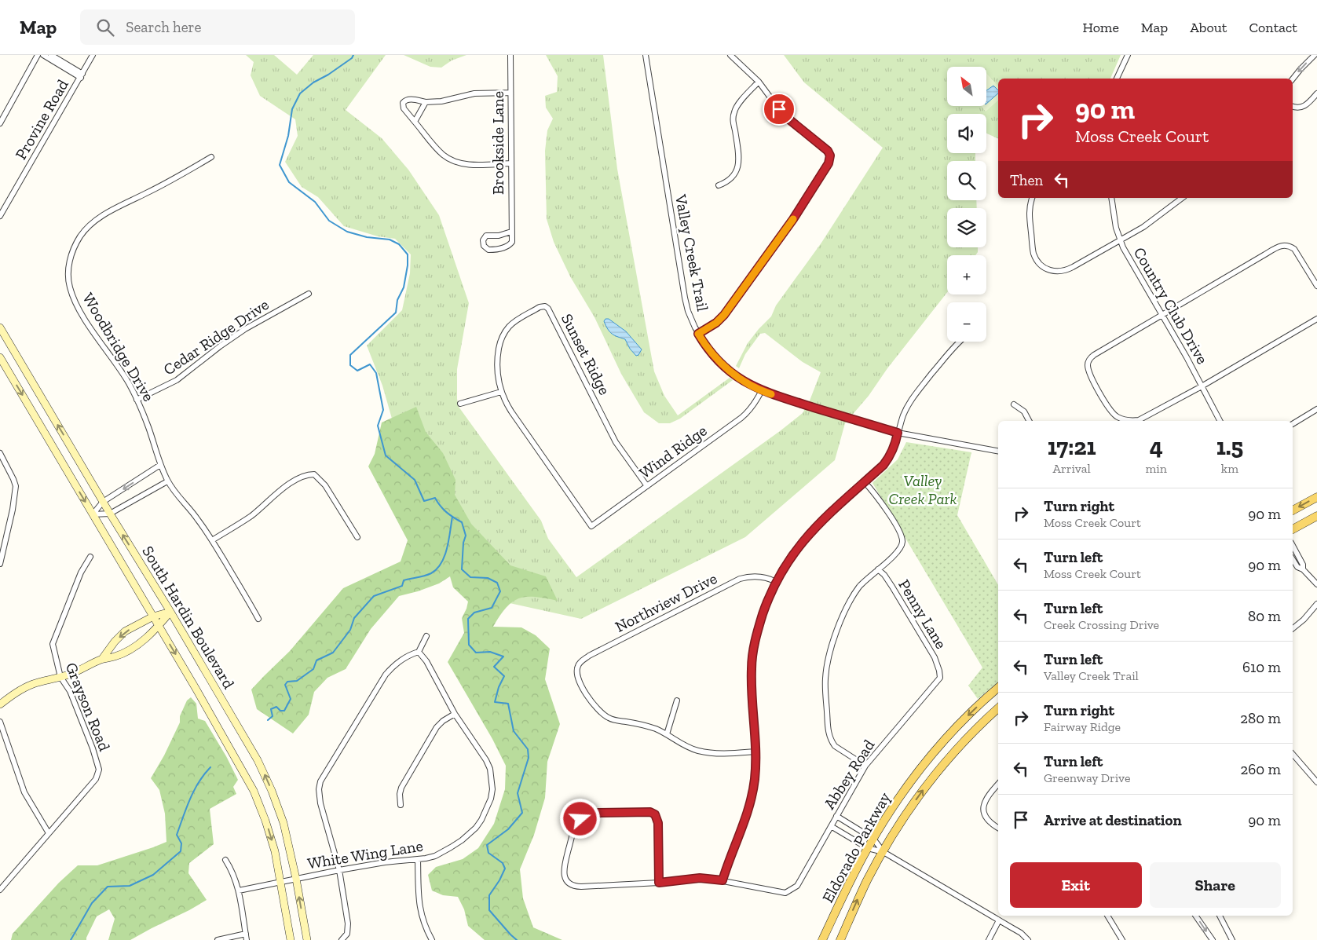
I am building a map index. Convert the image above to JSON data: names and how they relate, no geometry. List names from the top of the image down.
{
  "streets": {
    "main road": ["South Hardin Boulevard", "Eldorado Parkway"],
    "street": [
      "Provine Road",
      "Brookside Lane",
      "Valley Creek Trail",
      "Country Club Drive",
      "Cedar Ridge Drive",
      "Woodbridge Drive",
      "Sunset Ridge",
      "Wind Ridge",
      "Northview Drive",
      "Penny Lane",
      "Grayson Road",
      "Abbey Road",
      "White Wing Lane"
    ]
  },
  "crossings": [
    ["Valley Creek Trail", "Wind Ridge"],
    ["Cedar Ridge Drive", "Woodbridge Drive"],
    ["Sunset Ridge", "Wind Ridge"],
    ["Penny Lane", "Abbey Road"],
    ["South Hardin Boulevard", "White Wing Lane"]
  ],
  "parks": ["Valley Creek Park"],
  "north": "top left",
  "page": {
    "header": "Map",
    "search": "Search here",
    "nav": [
      "Home",
      "Map",
      "About",
      "Contact"
    ],
    "map_buttons": ["+", "−"],
    "turn": ["90 m", "Moss Creek Court"],
    "then": "Then",
    "eta": [
      "17:21",
      "Arrival",
      "4",
      "min",
      "1.5",
      "km"
    ],
    "list": [
      {
        "name": "Turn right",
        "note": "Moss Creek Court",
        "value": "90 m"
      },
      {
        "name": "Turn left",
        "note": "Moss Creek Court",
        "value": "90 m"
      },
      {
        "name": "Turn left",
        "note": "Creek Crossing Drive",
        "value": "80 m"
      },
      {
        "name": "Turn left",
        "note": "Valley Creek Trail",
        "value": "610 m"
      },
      {
        "name": "Turn right",
        "note": "Fairway Ridge",
        "value": "280 m"
      },
      {
        "name": "Turn left",
        "note": "Greenway Drive",
        "value": "260 m"
      },
      {
        "name": "Arrive at destination",
        "value": "90 m"
      }
    ],
    "buttons": ["Exit", "Share"]
  }
}
